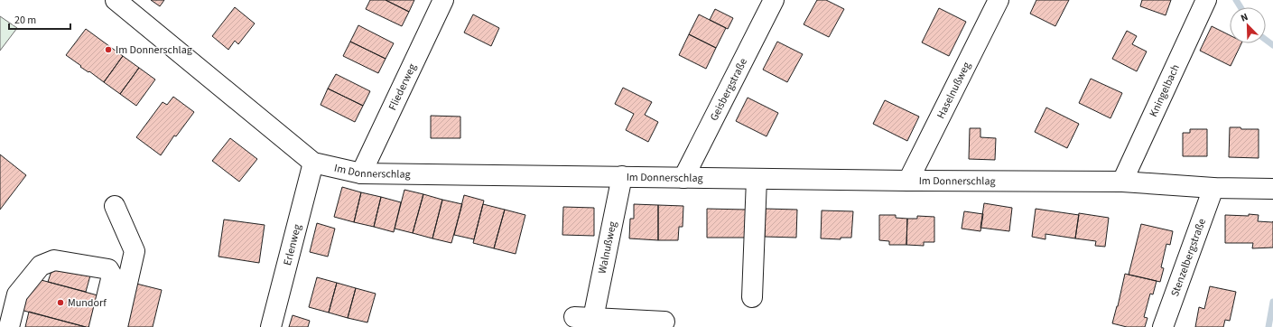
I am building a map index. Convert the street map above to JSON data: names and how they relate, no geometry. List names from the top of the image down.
{
  "streets": {
    "street": [
      "Fliederweg",
      "Geisbergstraße",
      "Haselnußweg",
      "Kningelbach",
      "Im Donnerschlag",
      "Erlenweg",
      "Walnußweg",
      "Stenzelbergstraße"
    ]
  },
  "crossings": [
    ["Fliederweg", "Im Donnerschlag"],
    ["Geisbergstraße", "Im Donnerschlag"],
    ["Haselnußweg", "Im Donnerschlag"],
    ["Kningelbach", "Im Donnerschlag"],
    ["Im Donnerschlag", "Erlenweg"],
    ["Im Donnerschlag", "Walnußweg"],
    ["Im Donnerschlag", "Stenzelbergstraße"]
  ],
  "places": ["Im Donnerschlag", "Mundorf"],
  "scale_bar": "20 m",
  "north": "top left"
}
